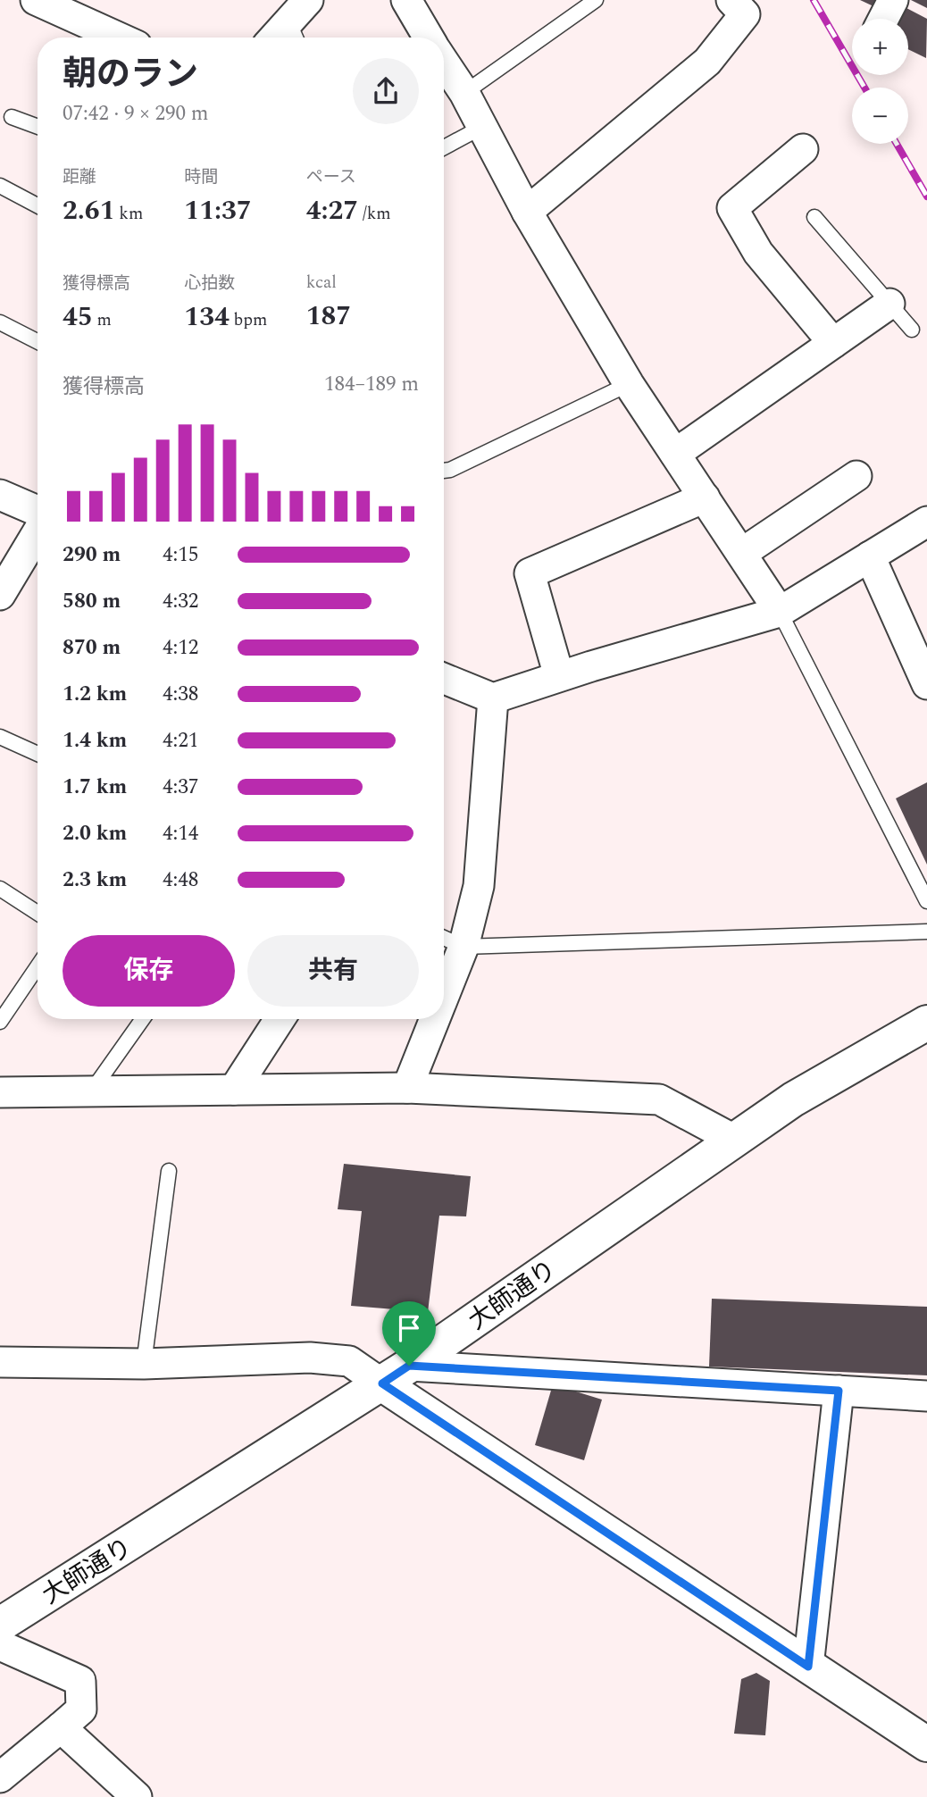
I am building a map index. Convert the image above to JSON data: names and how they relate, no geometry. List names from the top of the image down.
{
  "streets": {
    "street": ["大師通り"]
  },
  "page": {
    "map_buttons": ["+", "−"],
    "heading": ["朝のラン", "07:42 · 9 × 290 m"],
    "stats": [
      ["距離", "2.61 km"],
      ["時間", "11:37"],
      ["ペース", "4:27 /km"],
      ["獲得標高", "45 m"],
      ["心拍数", "134 bpm"],
      ["kcal", "187"]
    ],
    "chart": ["獲得標高", "184–189 m"],
    "list": [
      {
        "name": "290 m",
        "note": "4:15"
      },
      {
        "name": "580 m",
        "note": "4:32"
      },
      {
        "name": "870 m",
        "note": "4:12"
      },
      {
        "name": "1.2 km",
        "note": "4:38"
      },
      {
        "name": "1.4 km",
        "note": "4:21"
      },
      {
        "name": "1.7 km",
        "note": "4:37"
      },
      {
        "name": "2.0 km",
        "note": "4:14"
      },
      {
        "name": "2.3 km",
        "note": "4:48"
      }
    ],
    "buttons": ["保存", "共有"]
  }
}
